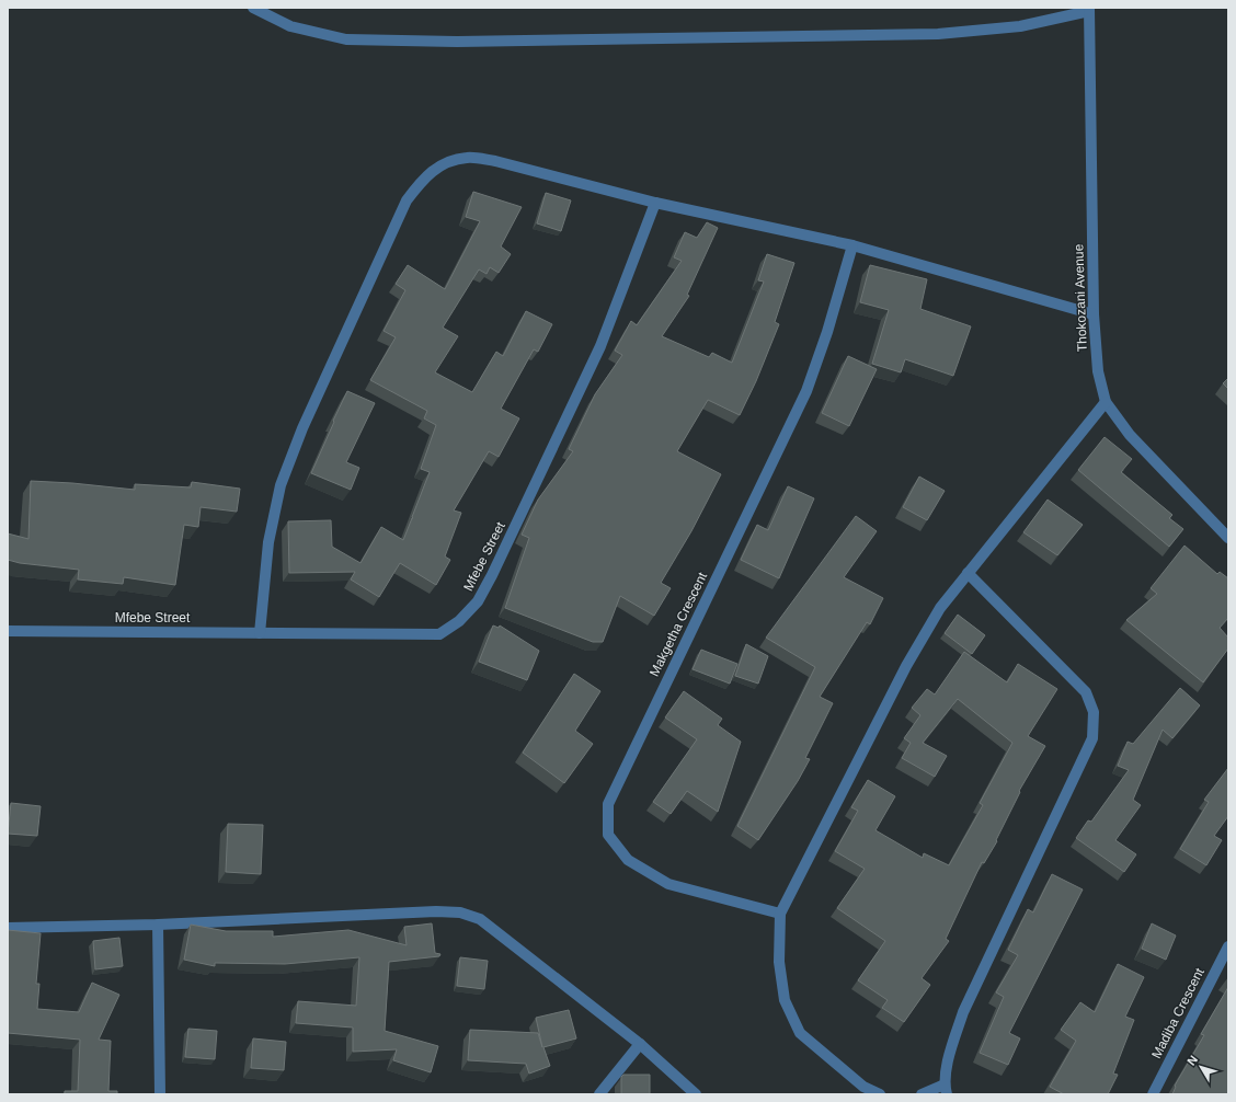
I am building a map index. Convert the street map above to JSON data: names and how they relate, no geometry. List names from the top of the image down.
{
  "streets": {
    "street": [
      "Thokozani Avenue",
      "Mfebe Street",
      "Makgetha Crescent",
      "Madiba Crescent"
    ]
  },
  "north": "top left"
}
